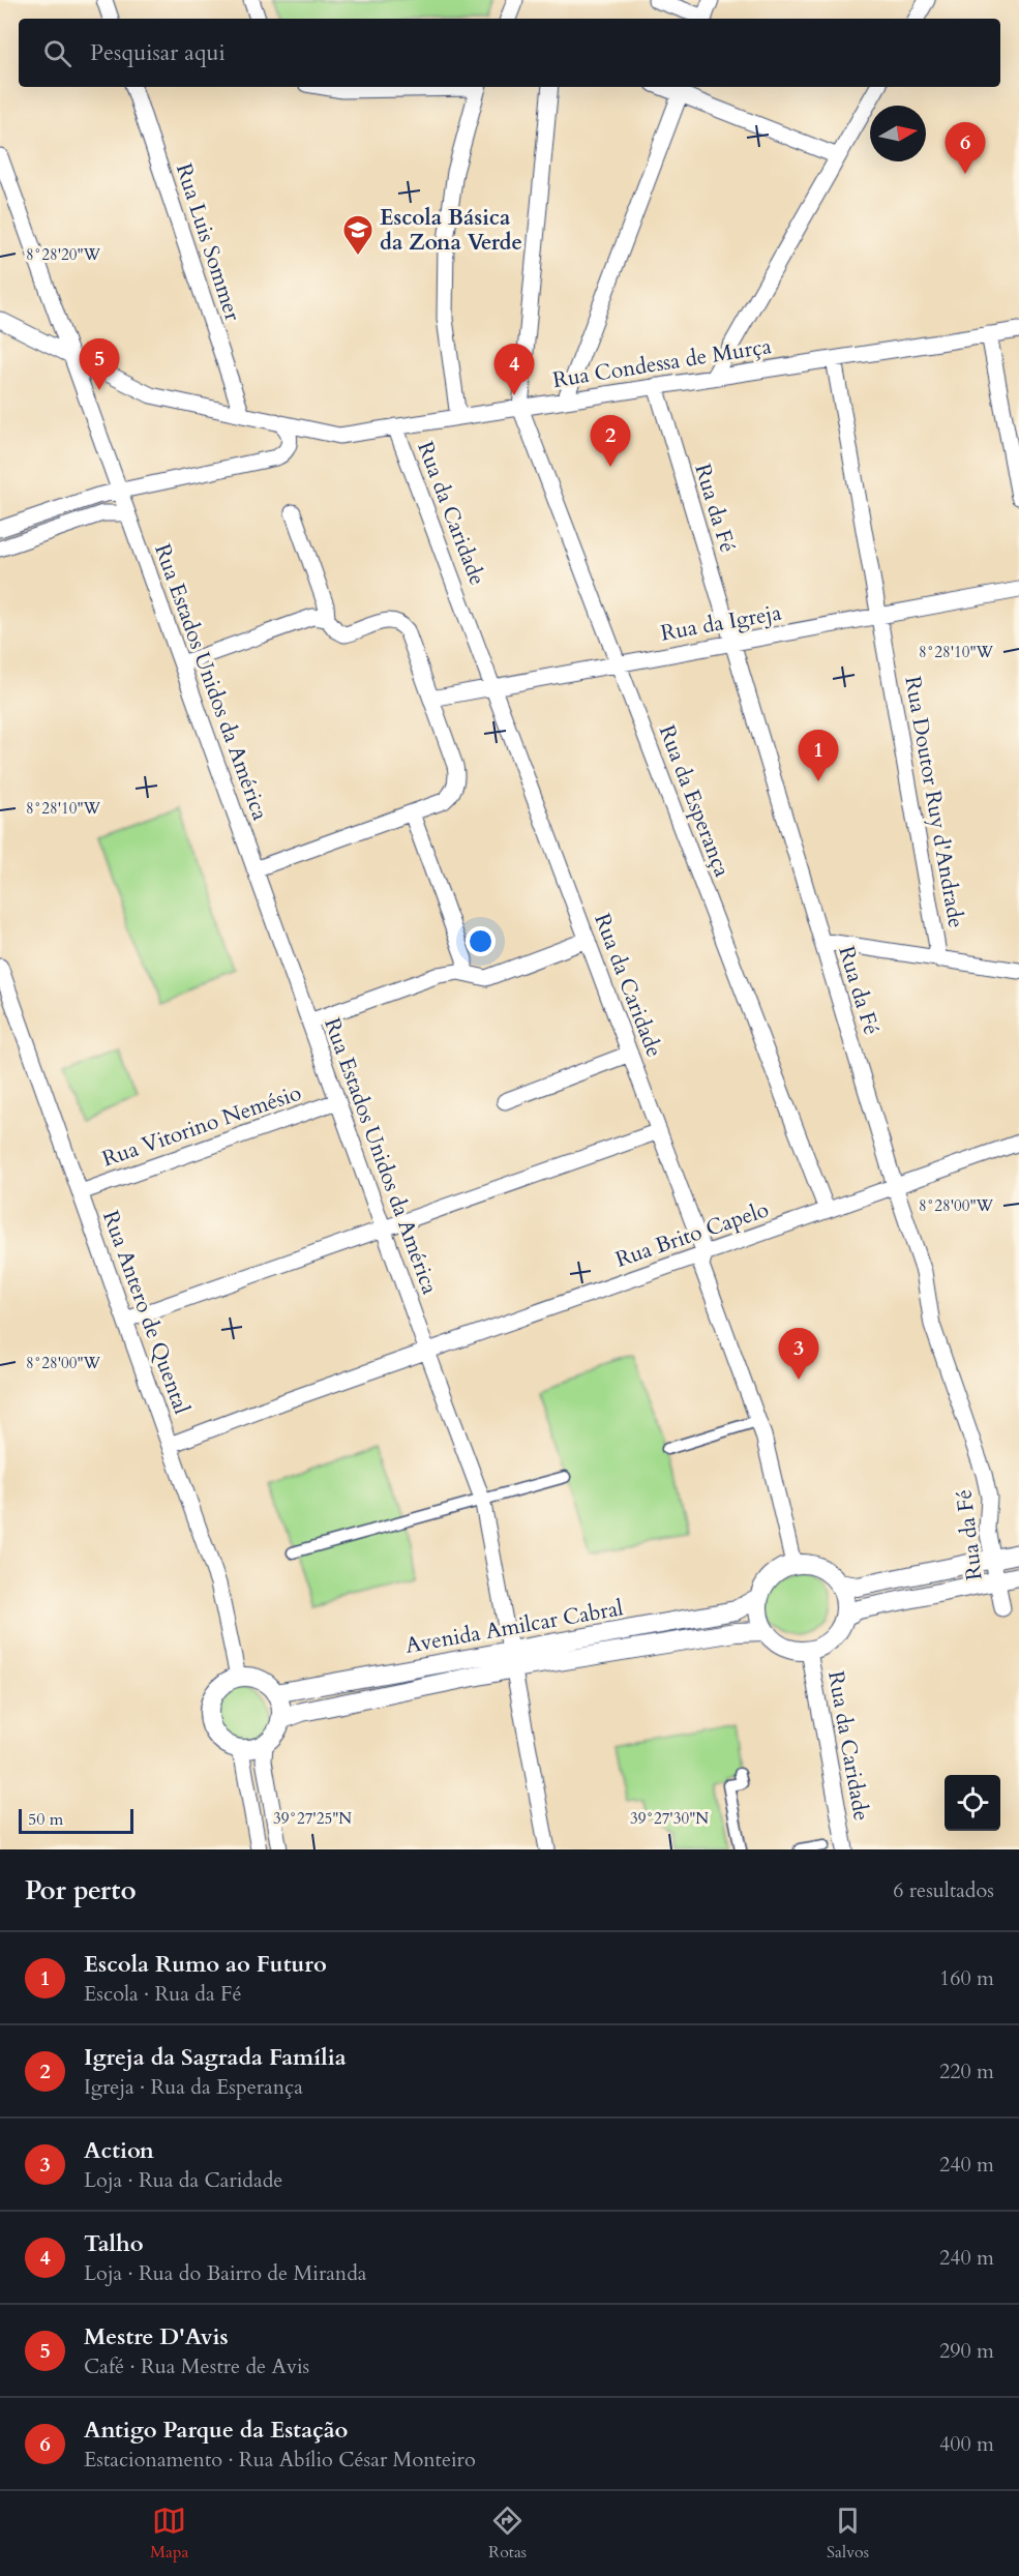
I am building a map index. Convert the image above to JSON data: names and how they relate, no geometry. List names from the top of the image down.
{
  "streets": {
    "street": [
      "Rua Luis Sommer",
      "Rua Condessa de Murça",
      "Rua da Fé",
      "Rua da Caridade",
      "Rua da Igreja",
      "Rua Estados Unidos da América",
      "Rua da Esperança",
      "Rua Doutor Ruy d'Andrade",
      "Rua Vitorino Nemésio",
      "Rua Brito Capelo",
      "Rua Antero de Quental",
      "Avenida Amilcar Cabral"
    ]
  },
  "crossings": [
    ["Rua Luis Sommer", "Rua Condessa de Murça"],
    ["Rua Condessa de Murça", "Rua da Fé"],
    ["Rua Condessa de Murça", "Rua da Caridade"],
    ["Rua Condessa de Murça", "Rua Estados Unidos da América"],
    ["Rua Condessa de Murça", "Rua da Esperança"],
    ["Rua Condessa de Murça", "Rua Doutor Ruy d'Andrade"],
    ["Rua da Fé", "Rua da Igreja"],
    ["Rua da Fé", "Rua Brito Capelo"],
    ["Rua da Caridade", "Rua da Igreja"],
    ["Rua da Caridade", "Rua Brito Capelo"],
    ["Rua da Caridade", "Avenida Amilcar Cabral"],
    ["Rua da Igreja", "Rua da Esperança"],
    ["Rua da Igreja", "Rua Doutor Ruy d'Andrade"],
    ["Rua Estados Unidos da América", "Rua Vitorino Nemésio"],
    ["Rua Estados Unidos da América", "Rua Brito Capelo"],
    ["Rua Estados Unidos da América", "Avenida Amilcar Cabral"],
    ["Rua da Esperança", "Rua Brito Capelo"],
    ["Rua Vitorino Nemésio", "Rua Antero de Quental"],
    ["Rua Brito Capelo", "Rua Antero de Quental"],
    ["Rua Antero de Quental", "Avenida Amilcar Cabral"]
  ],
  "places": {
    "school or university": ["Escola Básica da Zona Verde"]
  },
  "scale_bar": "50 m",
  "north": "right",
  "page": {
    "search": "Pesquisar aqui",
    "pins": [
      "6",
      "5",
      "4",
      "2",
      "1",
      "3"
    ],
    "scale": "50 m",
    "heading": ["Por perto", "6 resultados"],
    "list": [
      {
        "mark": "1",
        "name": "Escola Rumo ao Futuro",
        "note": "Escola · Rua da Fé",
        "value": "160 m"
      },
      {
        "mark": "2",
        "name": "Igreja da Sagrada Família",
        "note": "Igreja · Rua da Esperança",
        "value": "220 m"
      },
      {
        "mark": "3",
        "name": "Action",
        "note": "Loja · Rua da Caridade",
        "value": "240 m"
      },
      {
        "mark": "4",
        "name": "Talho",
        "note": "Loja · Rua do Bairro de Miranda",
        "value": "240 m"
      },
      {
        "mark": "5",
        "name": "Mestre D'Avis",
        "note": "Café · Rua Mestre de Avis",
        "value": "290 m"
      },
      {
        "mark": "6",
        "name": "Antigo Parque da Estação",
        "note": "Estacionamento · Rua Abílio César Monteiro",
        "value": "400 m"
      }
    ],
    "nav": ["Mapa", "Rotas", "Salvos"]
  },
  "coordinates": [
    "8°28'20\"W",
    "8°28'10\"W",
    "8°28'00\"W",
    "39°27'25\"N",
    "39°27'30\"N"
  ]
}
